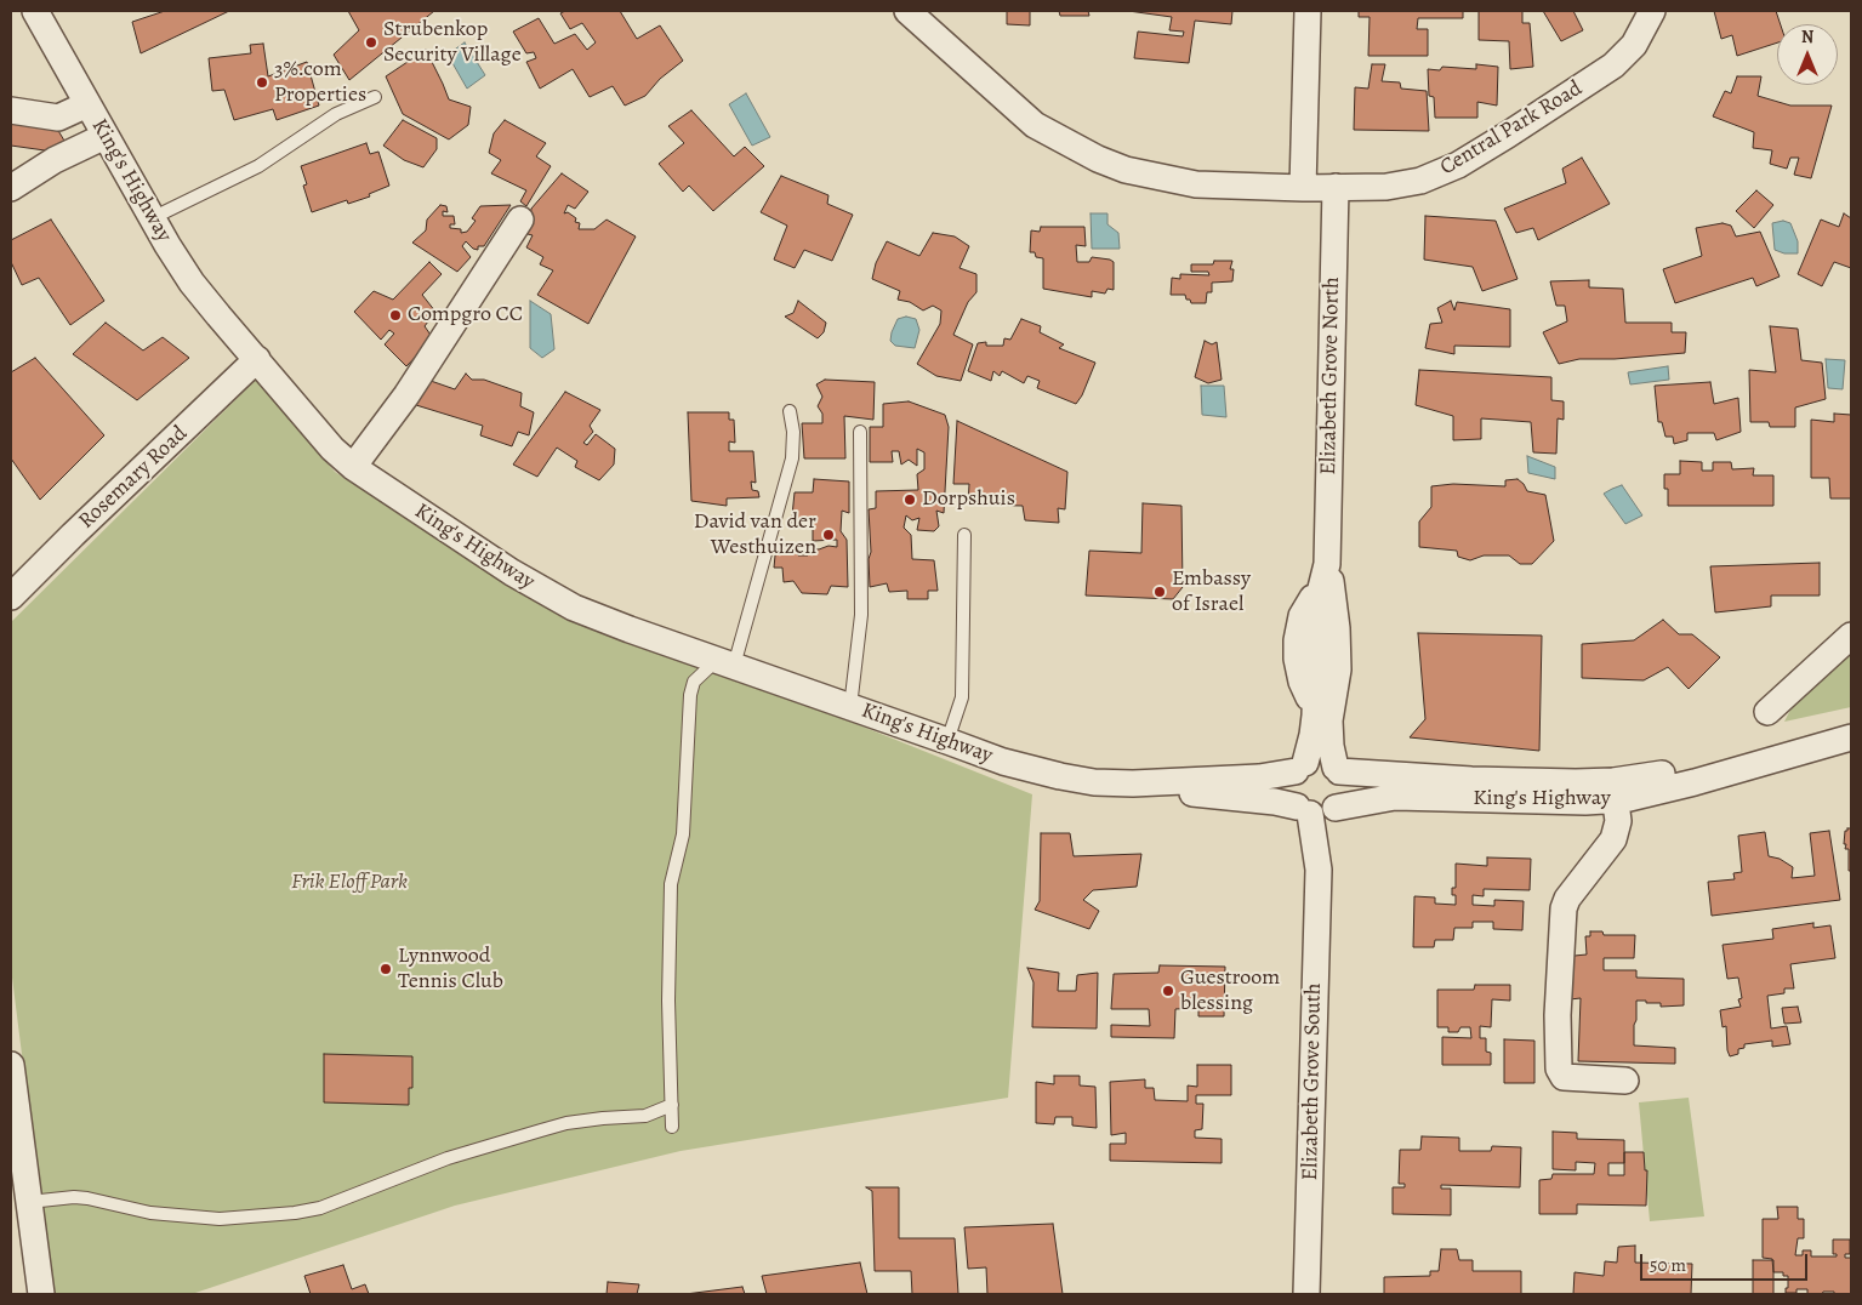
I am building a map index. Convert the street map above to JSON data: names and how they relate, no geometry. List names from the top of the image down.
{
  "streets": {
    "street": [
      "Central Park Road",
      "King's Highway",
      "Elizabeth Grove North",
      "Rosemary Road",
      "Elizabeth Grove South"
    ]
  },
  "crossings": [
    ["Central Park Road", "Elizabeth Grove North"],
    ["King's Highway", "Elizabeth Grove North"],
    ["King's Highway", "Rosemary Road"],
    ["King's Highway", "Elizabeth Grove South"],
    ["Elizabeth Grove North", "Elizabeth Grove South"]
  ],
  "parks": ["Frik Eloff Park"],
  "places": [
    "Strubenkop Security Village",
    "3%.com Properties",
    "Compgro CC",
    "Dorpshuis",
    "David van der Westhuizen",
    "Embassy of Israel",
    "Lynnwood Tennis Club",
    "Guestroom blessing"
  ],
  "scale_bar": "50 m",
  "north": "top"
}
